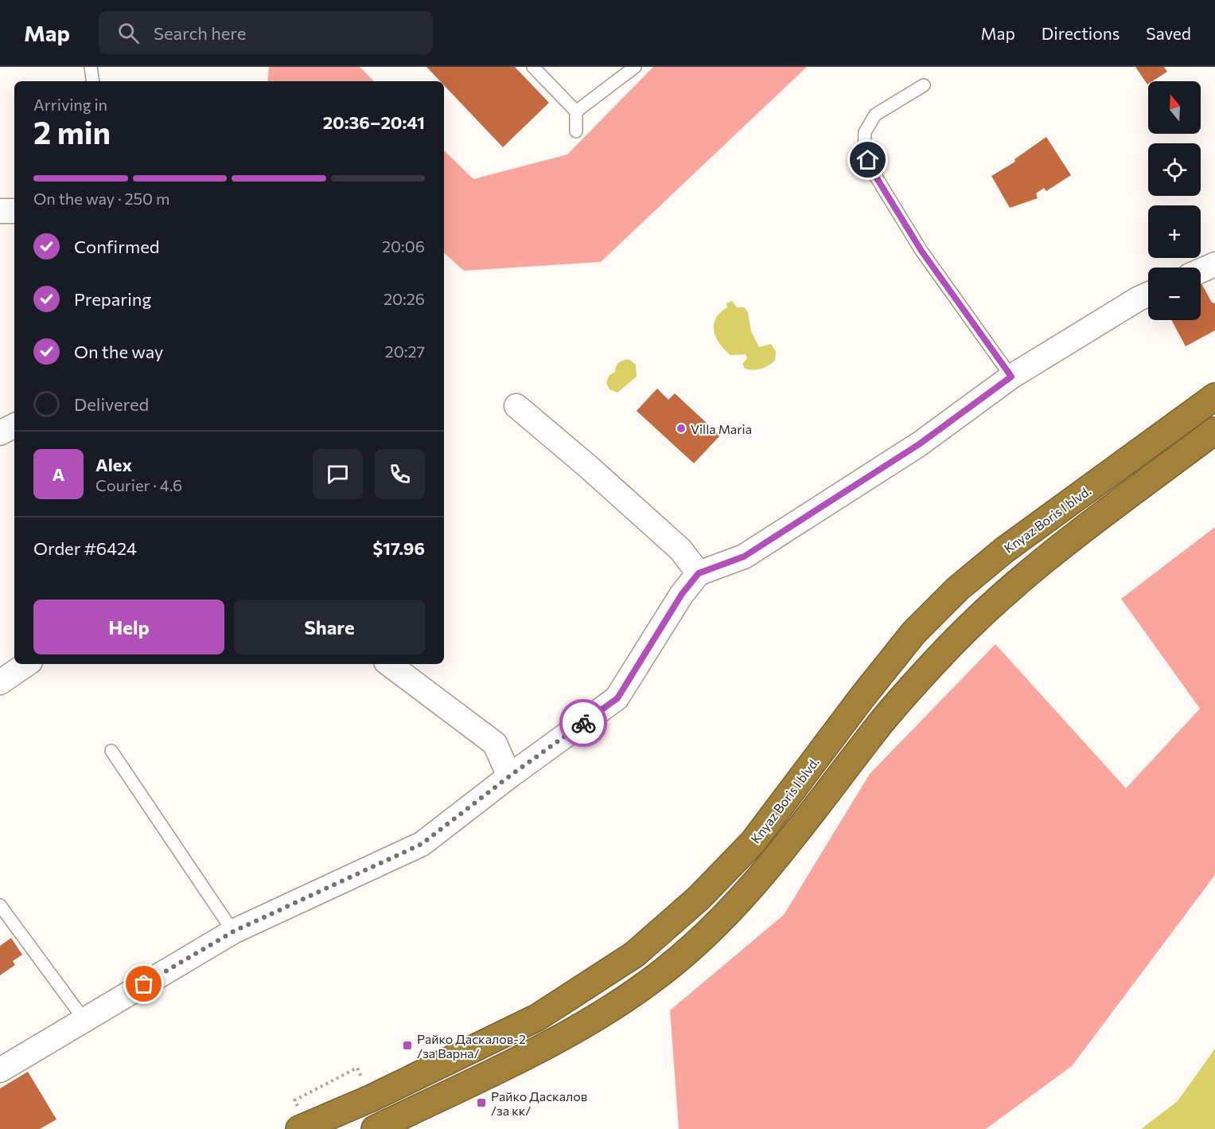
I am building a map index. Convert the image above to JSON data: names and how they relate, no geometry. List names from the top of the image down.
{
  "streets": {
    "highway": ["Knyaz Boris I blvd."]
  },
  "places": {
    "other": ["Villa Maria"],
    "transit": ["Райко Даскалов-2 /за Варна/", "Райко Даскалов /за кк/"]
  },
  "north": "top",
  "page": {
    "header": "Map",
    "search": "Search here",
    "nav": ["Map", "Directions", "Saved"],
    "map_buttons": ["+", "−"],
    "heading": ["2 min", "Arriving in", "20:36–20:41"],
    "panel": [
      "Alex",
      "Courier · 4.6",
      "Order #6424",
      "$17.96"
    ],
    "bar": "On the way · 250 m",
    "list": [
      ["Confirmed", "20:06"],
      ["Preparing", "20:26"],
      ["On the way", "20:27"],
      "Delivered"
    ],
    "round": "A",
    "buttons": ["Help", "Share"]
  }
}
